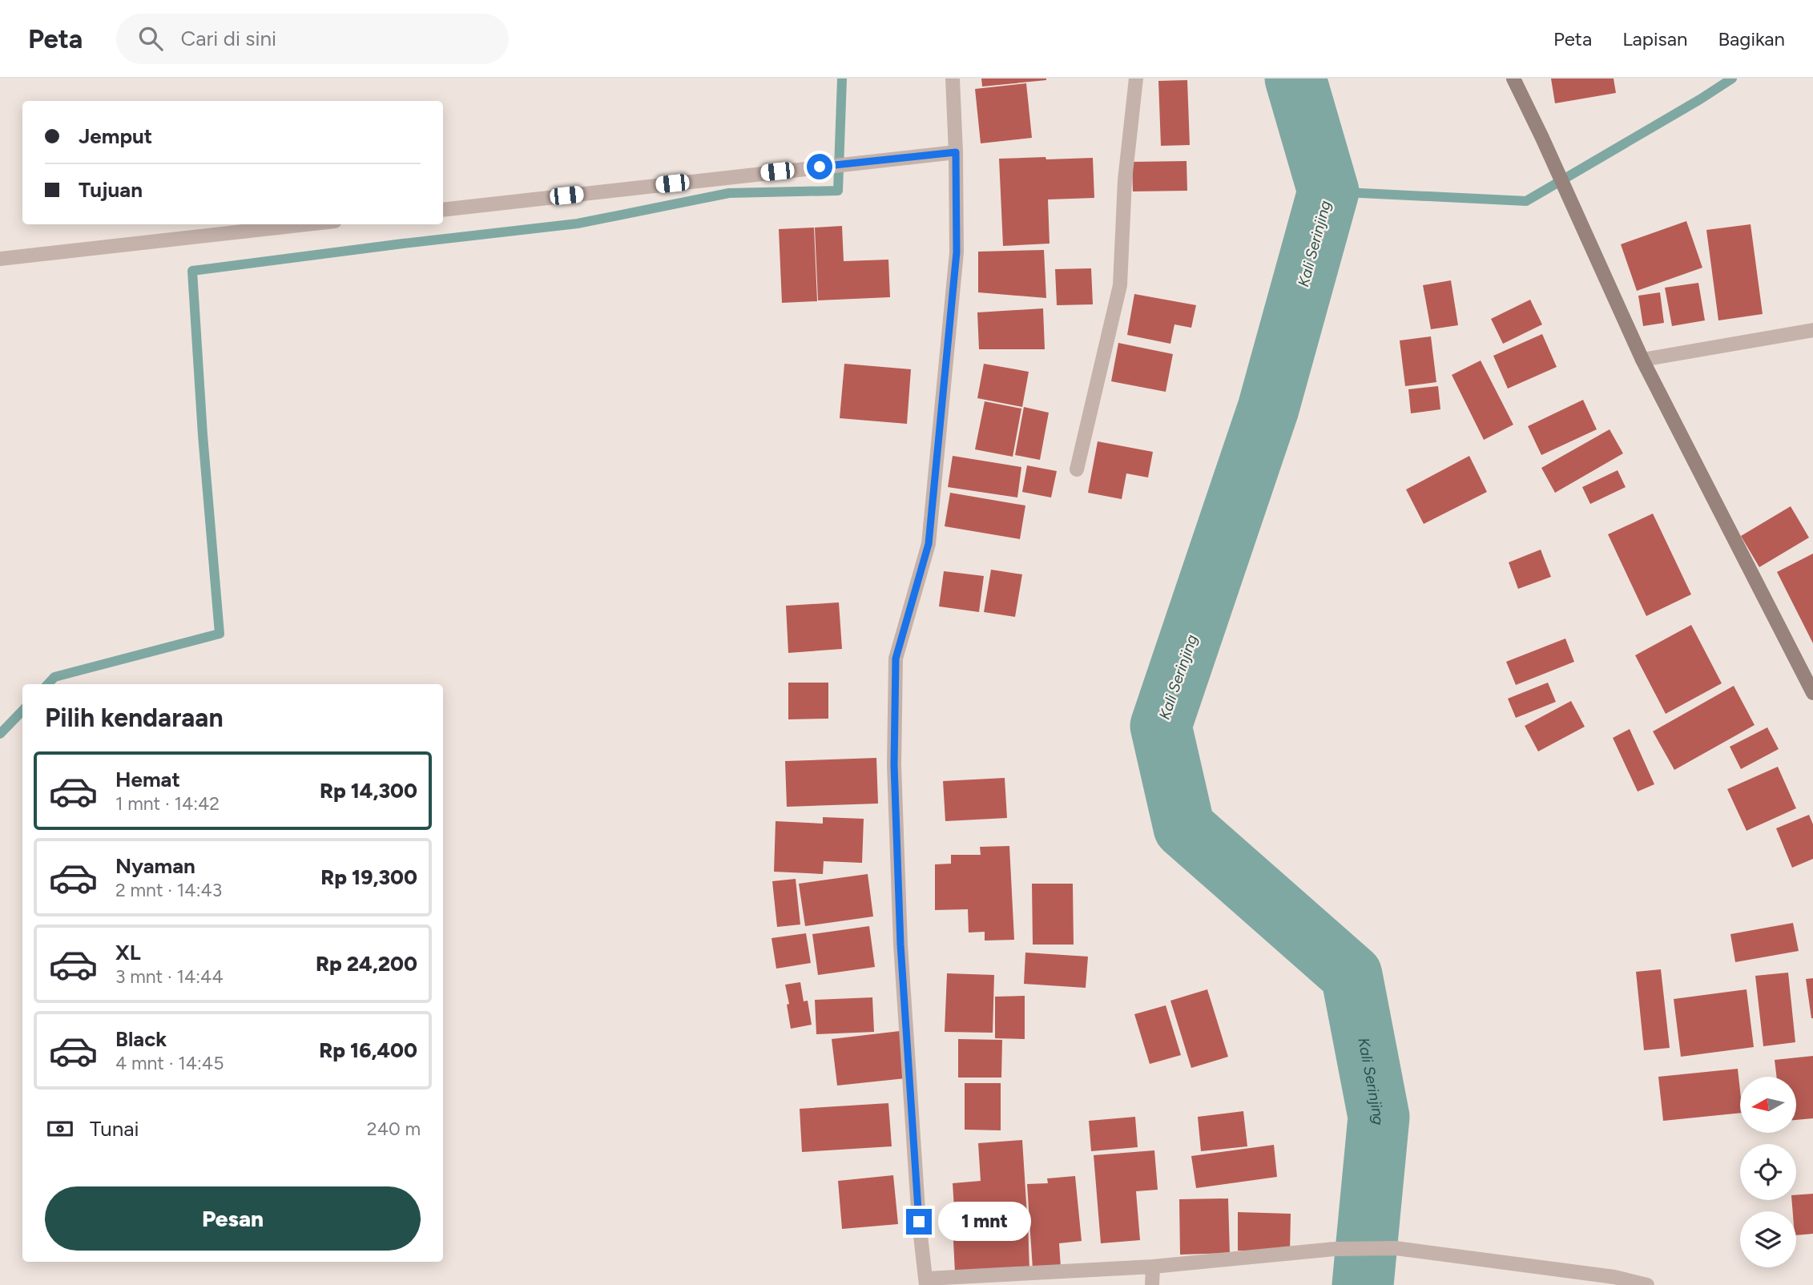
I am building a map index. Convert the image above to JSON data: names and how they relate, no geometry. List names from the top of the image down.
{
  "water": ["Kali Serinjing"],
  "north": "left",
  "page": {
    "header": "Peta",
    "search": "Cari di sini",
    "nav": ["Peta", "Lapisan", "Bagikan"],
    "banner": ["Jemput", "Tujuan"],
    "heading": "Pilih kendaraan",
    "list": [
      {
        "name": "Hemat",
        "note": "1 mnt · 14:42",
        "value": "Rp 14,300"
      },
      {
        "name": "Nyaman",
        "note": "2 mnt · 14:43",
        "value": "Rp 19,300"
      },
      {
        "name": "XL",
        "note": "3 mnt · 14:44",
        "value": "Rp 24,200"
      },
      {
        "name": "Black",
        "note": "4 mnt · 14:45",
        "value": "Rp 16,400"
      }
    ],
    "pay": ["Tunai", "240 m"],
    "buttons": "Pesan",
    "bubble": "1 mnt"
  }
}
